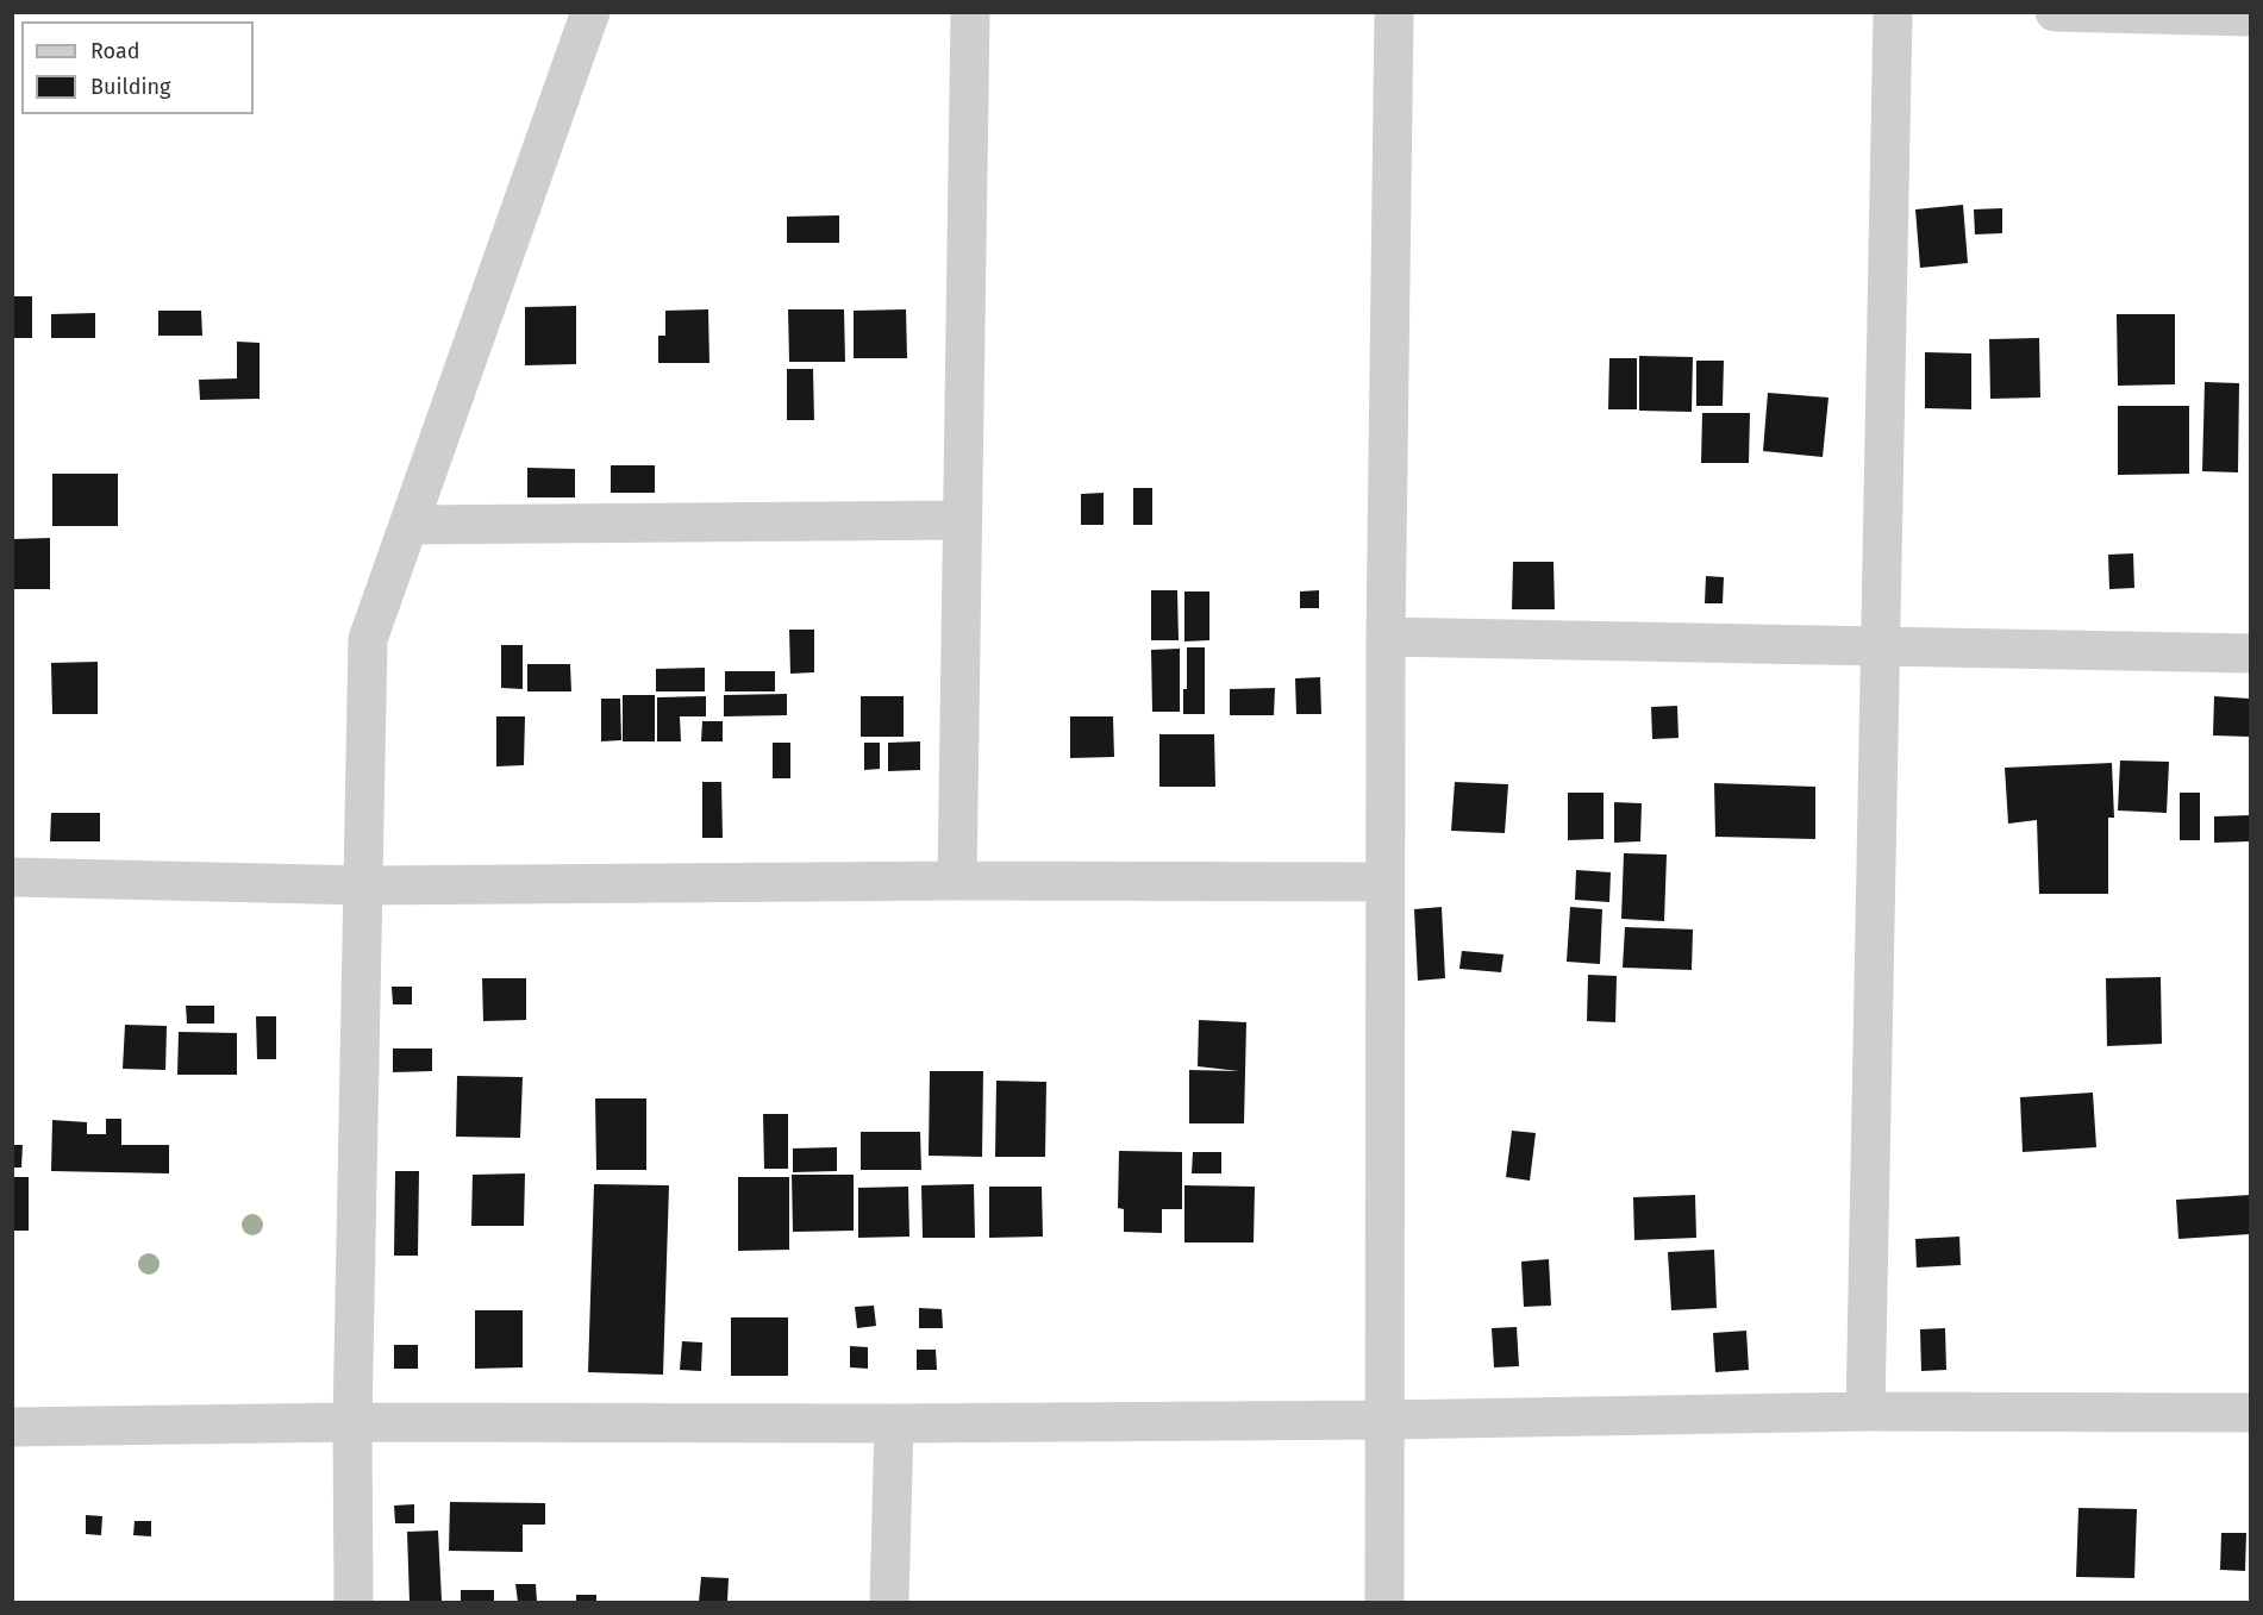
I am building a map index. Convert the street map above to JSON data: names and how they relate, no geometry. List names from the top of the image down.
{
  "legend": ["Road", "Building"]
}
